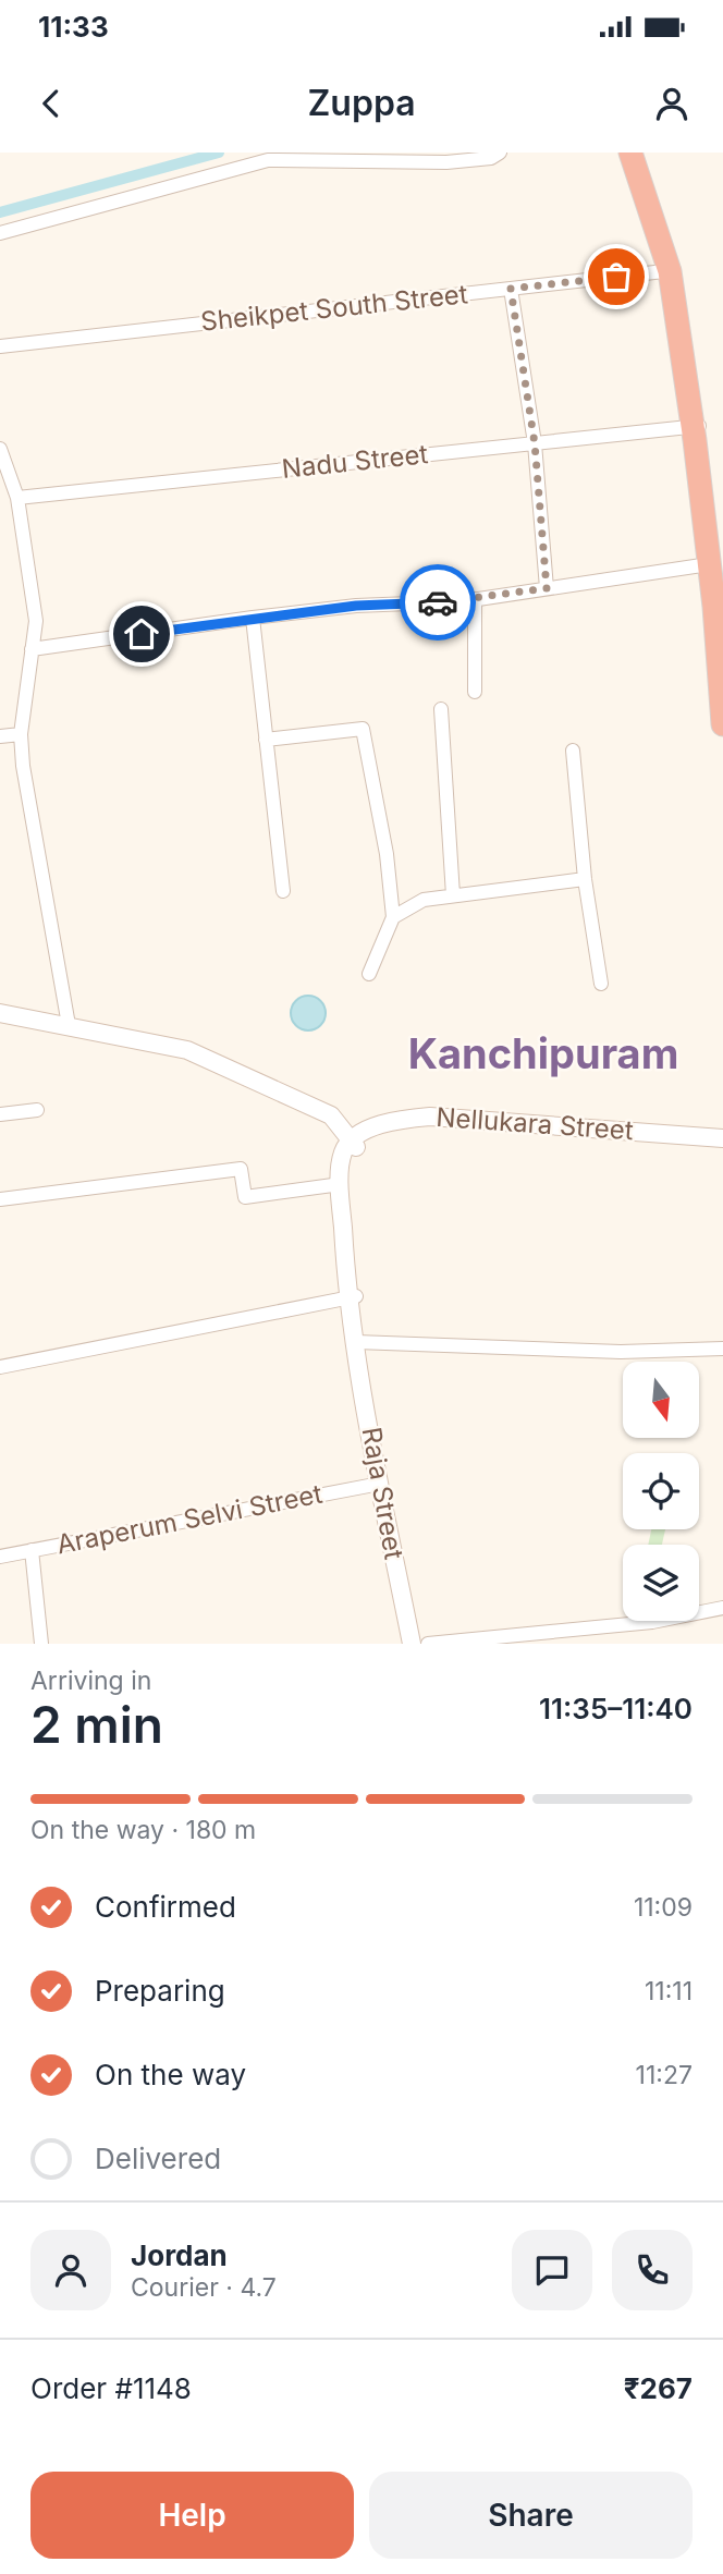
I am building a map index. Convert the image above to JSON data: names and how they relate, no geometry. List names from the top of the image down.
{
  "streets": {
    "main road": ["Nellukara Street", "Raja Street"],
    "street": ["Sheikpet South Street", "Nadu Street", "Araperum Selvi Street"]
  },
  "crossings": [
    ["Nellukara Street", "Raja Street"],
    ["Raja Street", "Araperum Selvi Street"]
  ],
  "districts": ["Kanchipuram"],
  "north": "bottom",
  "page": {
    "status": "11:33",
    "header": "Zuppa",
    "heading": ["2 min", "Arriving in", "11:35–11:40"],
    "panel": [
      "Jordan",
      "Courier · 4.7",
      "Order #1148",
      "₹267"
    ],
    "bar": "On the way · 180 m",
    "list": [
      ["Confirmed", "11:09"],
      ["Preparing", "11:11"],
      ["On the way", "11:27"],
      "Delivered"
    ],
    "buttons": ["Help", "Share"]
  }
}
